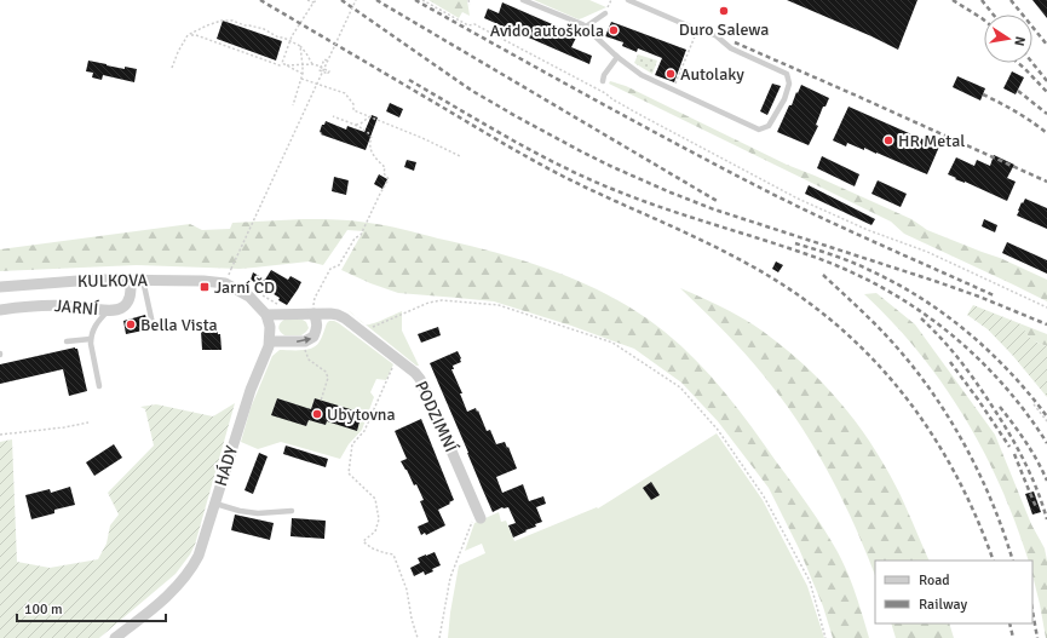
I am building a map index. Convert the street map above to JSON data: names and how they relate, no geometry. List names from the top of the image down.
{
  "streets": {
    "street": [
      "KULKOVA",
      "JARNÍ",
      "PODZIMNÍ",
      "HÁDY"
    ]
  },
  "crossings": [
    ["KULKOVA", "JARNÍ"],
    ["PODZIMNÍ", "HÁDY"]
  ],
  "places": {
    "other": [
      "Duro Salewa",
      "Avido autoškola",
      "Autolaky",
      "HR Metal",
      "Bella Vista",
      "Ubytovna"
    ],
    "transit": ["Jarní ČD"]
  },
  "legend": ["Road", "Railway"],
  "scale_bar": "100 m",
  "north": "right"
}
